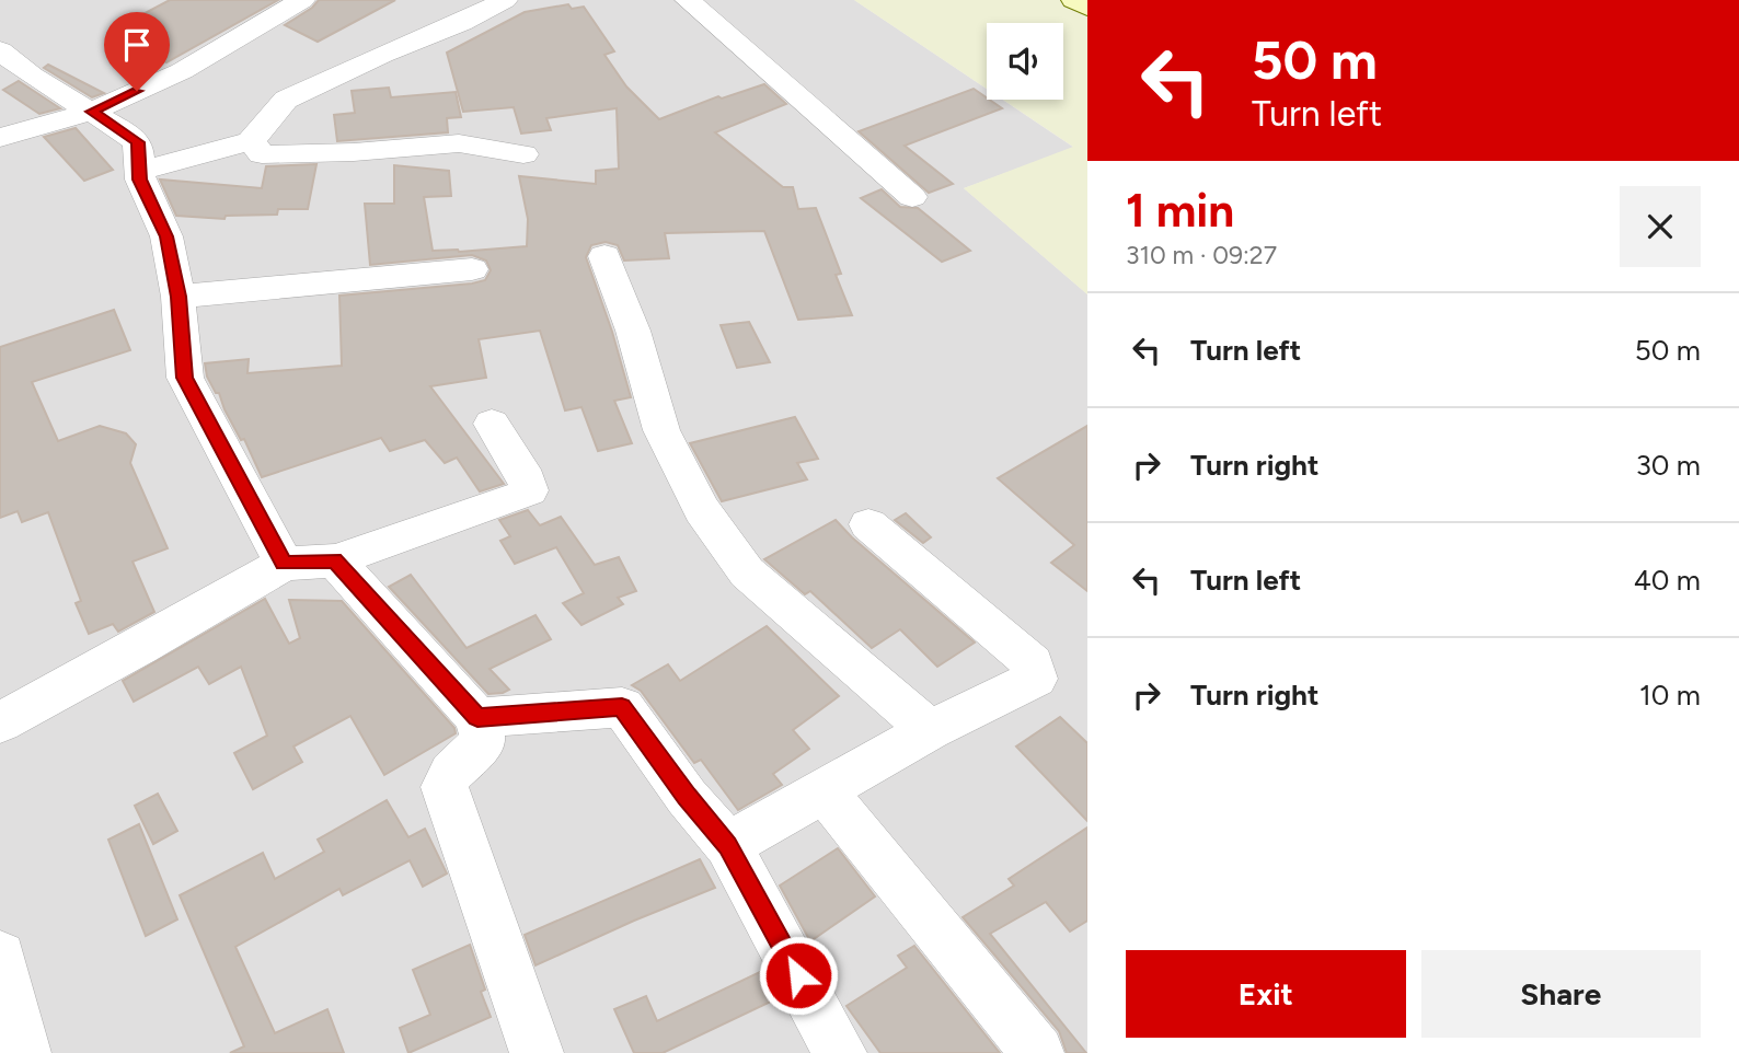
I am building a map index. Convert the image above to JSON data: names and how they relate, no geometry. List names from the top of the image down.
{
  "page": {
    "turn": ["50 m", "Turn left"],
    "heading": ["1 min", "310 m · 09:27"],
    "list": [
      {
        "name": "Turn left",
        "value": "50 m"
      },
      {
        "name": "Turn right",
        "value": "30 m"
      },
      {
        "name": "Turn left",
        "value": "40 m"
      },
      {
        "name": "Turn right",
        "value": "10 m"
      }
    ],
    "buttons": ["Exit", "Share"]
  }
}
